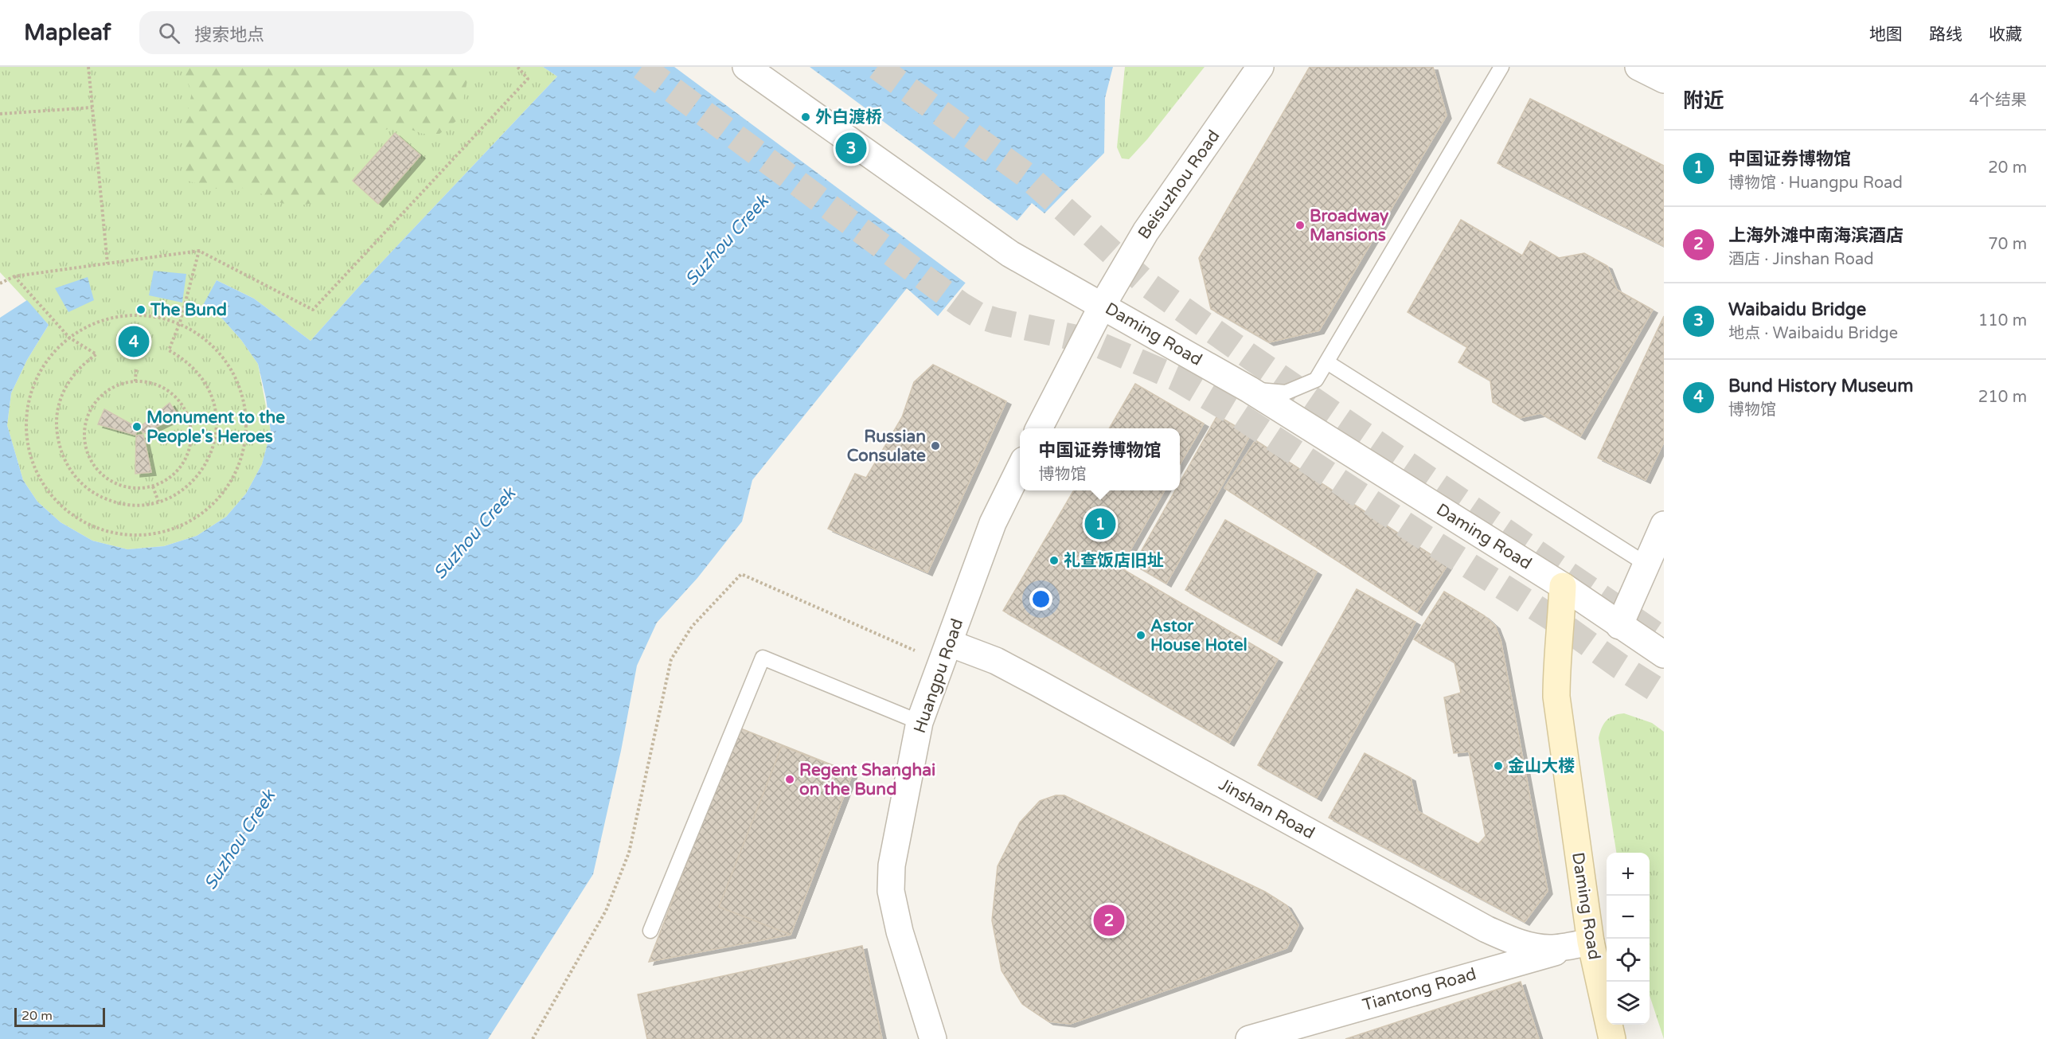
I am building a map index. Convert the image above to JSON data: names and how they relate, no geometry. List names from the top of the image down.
{
  "streets": {
    "main road": ["Daming Road"],
    "street": [
      "Beisuzhou Road",
      "Huangpu Road",
      "Jinshan Road",
      "Tiantong Road"
    ]
  },
  "crossings": [
    ["Beisuzhou Road", "Daming Road"],
    ["Daming Road", "Jinshan Road"],
    ["Daming Road", "Tiantong Road"],
    ["Huangpu Road", "Jinshan Road"],
    ["Jinshan Road", "Tiantong Road"]
  ],
  "water": ["Suzhou Creek"],
  "places": [
    "外白渡桥",
    "Broadway Mansions",
    "The Bund",
    "Monument to the People's Heroes",
    "Russian Consulate",
    "礼查饭店旧址",
    "Astor House Hotel",
    "金山大楼",
    "Regent Shanghai on the Bund"
  ],
  "scale_bar": "20 m",
  "page": {
    "header": "Mapleaf",
    "search": "搜索地点",
    "nav": ["地图", "路线", "收藏"],
    "heading": ["附近", "4个结果"],
    "list": [
      {
        "mark": "1",
        "name": "中国证券博物馆",
        "note": "博物馆 · Huangpu Road",
        "value": "20 m"
      },
      {
        "mark": "2",
        "name": "上海外滩中南海滨酒店",
        "note": "酒店 · Jinshan Road",
        "value": "70 m"
      },
      {
        "mark": "3",
        "name": "Waibaidu Bridge",
        "note": "地点 · Waibaidu Bridge",
        "value": "110 m"
      },
      {
        "mark": "4",
        "name": "Bund History Museum",
        "note": "博物馆",
        "value": "210 m"
      }
    ],
    "pins": [
      "3",
      "4",
      "1",
      "2"
    ],
    "popup": ["中国证券博物馆", "博物馆"],
    "map_buttons": ["+", "−"],
    "scale": "20 m"
  }
}
